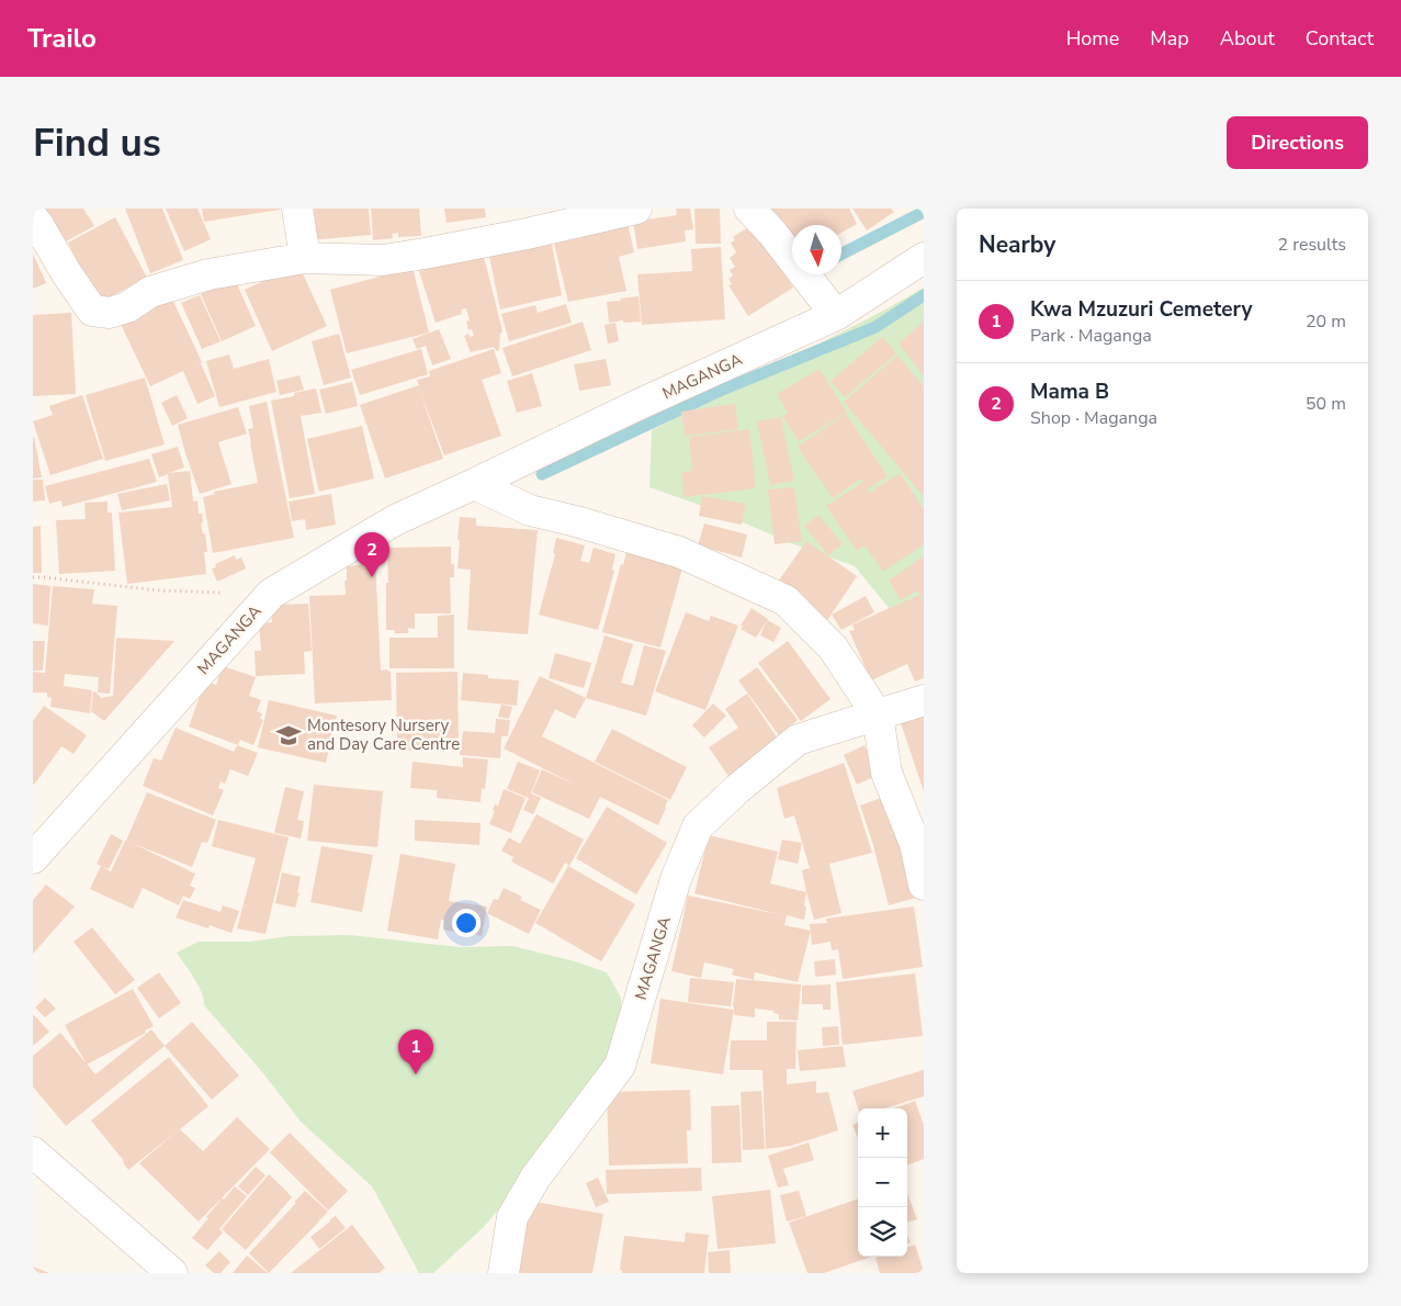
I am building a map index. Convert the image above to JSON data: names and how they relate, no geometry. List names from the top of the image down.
{
  "streets": {
    "street": ["MAGANGA"]
  },
  "places": {
    "school or university": ["Montesory Nursery and Day Care Centre"]
  },
  "north": "bottom",
  "page": {
    "header": "Trailo",
    "nav": [
      "Home",
      "Map",
      "About",
      "Contact"
    ],
    "buttons": "Directions",
    "title": "Find us",
    "heading": ["Nearby", "2 results"],
    "list": [
      {
        "mark": "1",
        "name": "Kwa Mzuzuri Cemetery",
        "note": "Park · Maganga",
        "value": "20 m"
      },
      {
        "mark": "2",
        "name": "Mama B",
        "note": "Shop · Maganga",
        "value": "50 m"
      }
    ],
    "pins": ["2", "1"],
    "map_buttons": ["+", "−"]
  }
}
